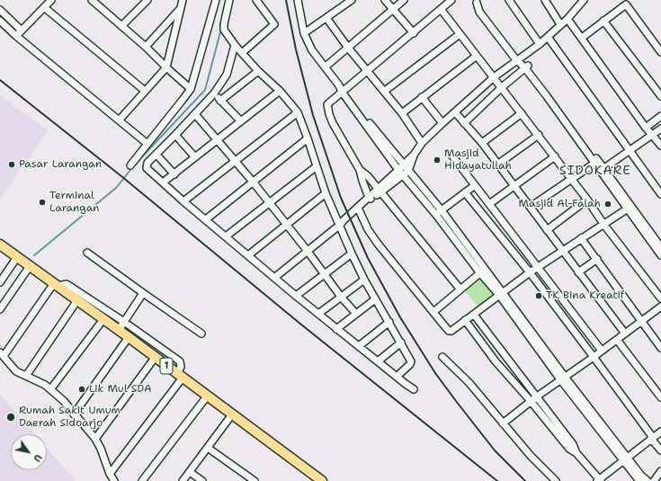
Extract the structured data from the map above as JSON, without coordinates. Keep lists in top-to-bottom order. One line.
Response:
{"streets":{"highway":["1"]},"districts":["SIDOKARE"],"places":["Masjid Hidayatullah","Pasar Larangan","Terminal Larangan","Masjid Al-Falah","TK Bina Kreatif","Lik Mul SDA","Rumah Sakit Umum Daerah Sidoarjo"],"north":"bottom right"}
